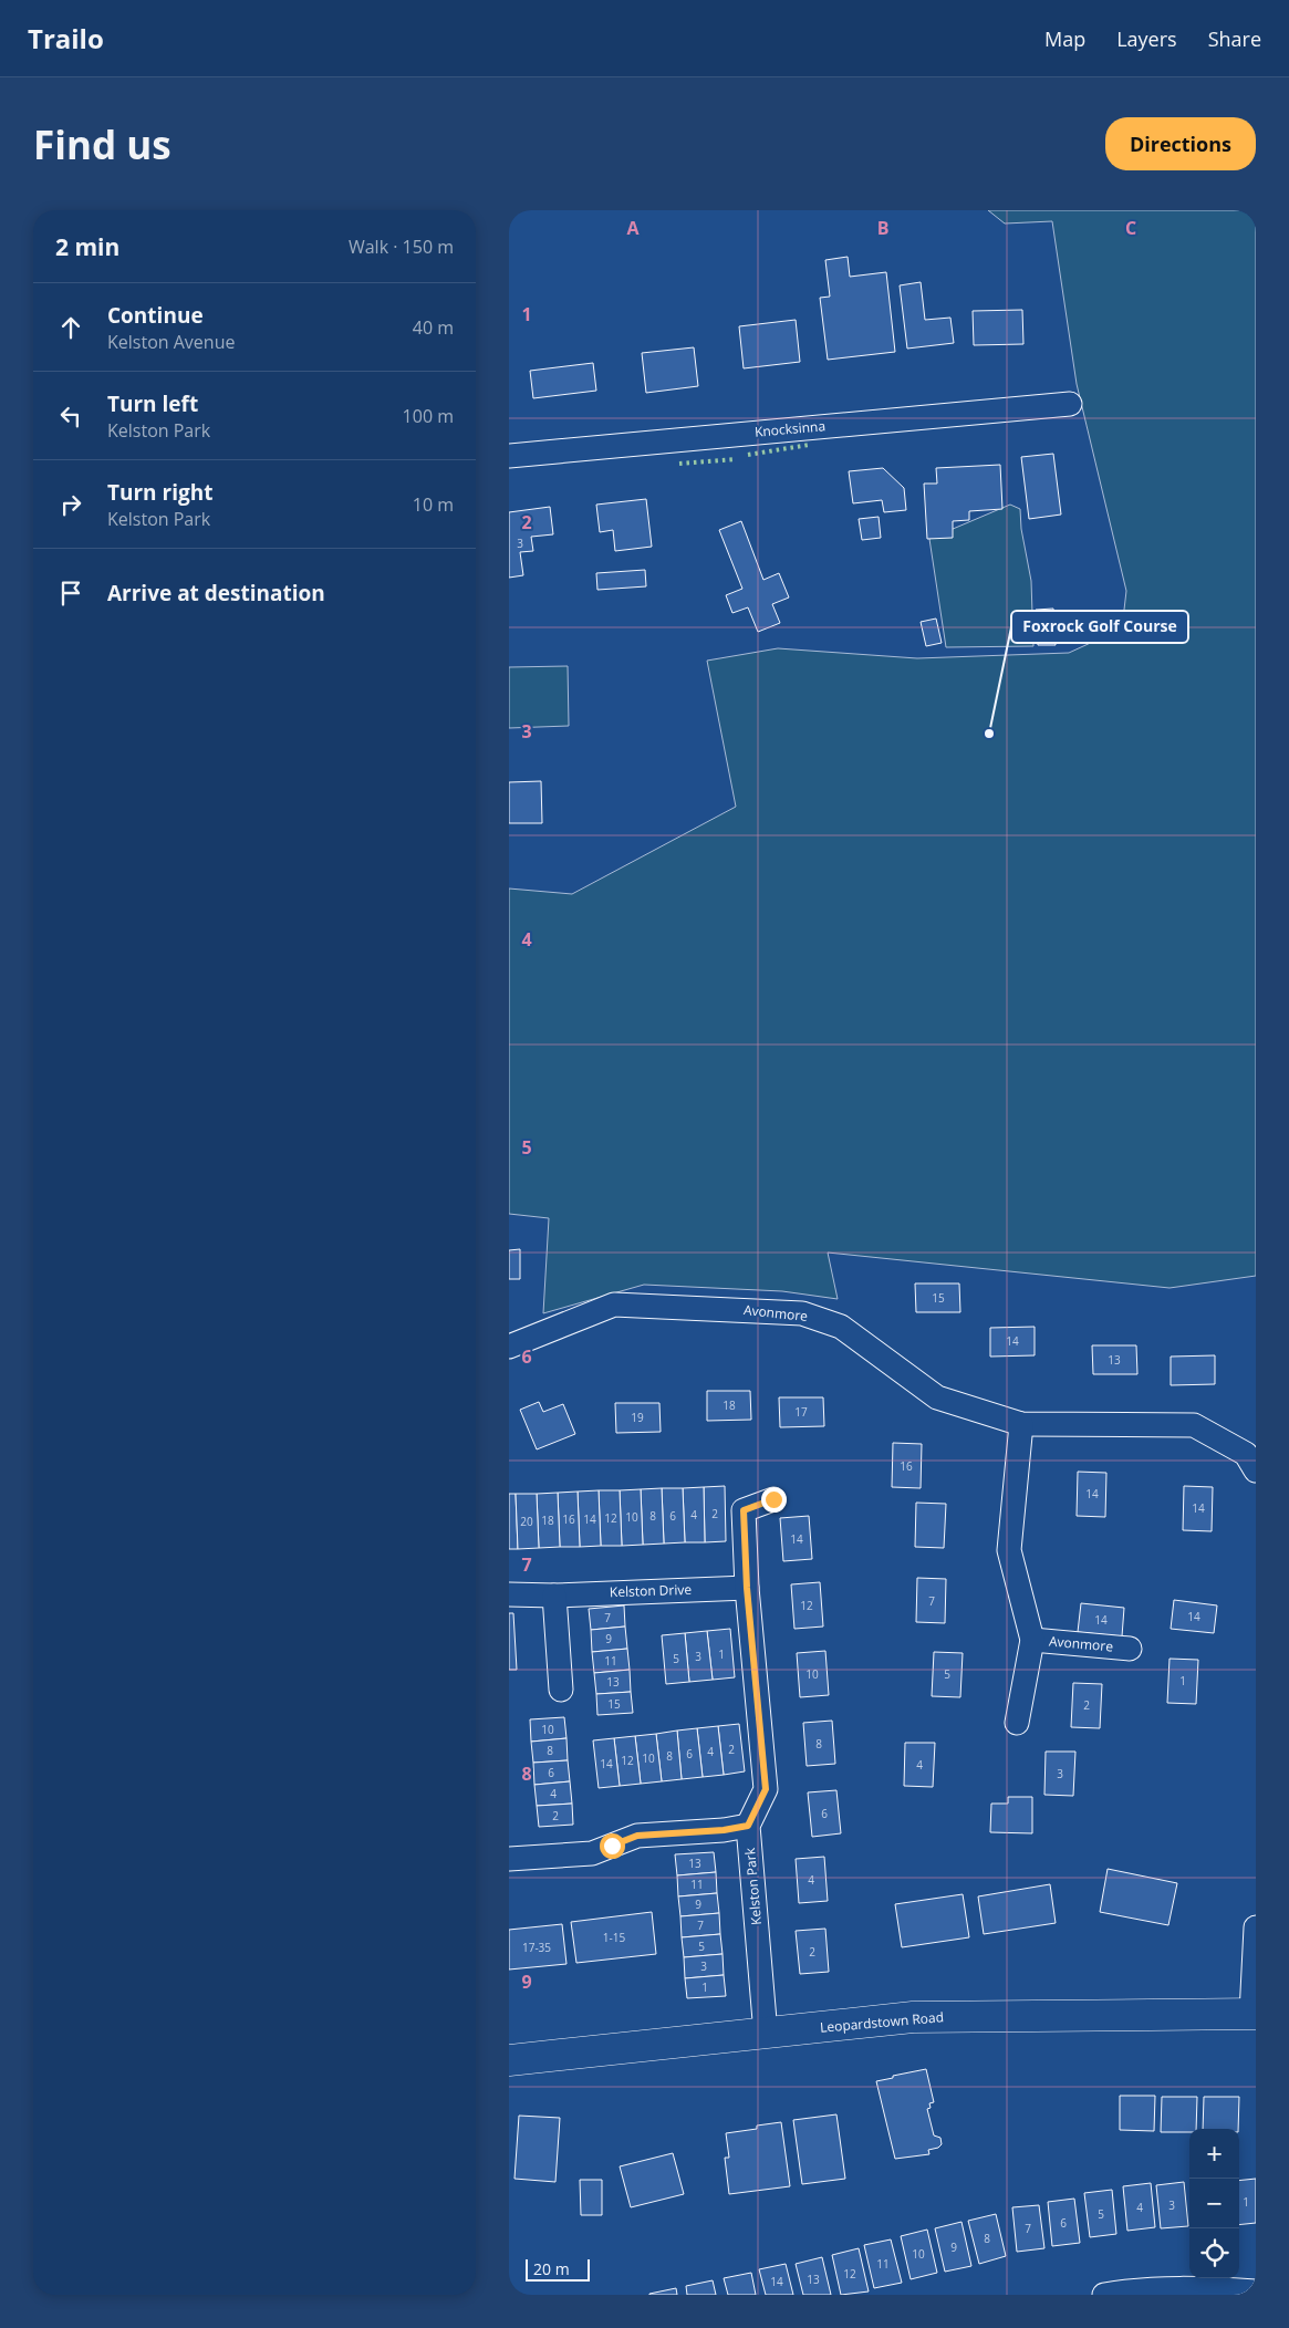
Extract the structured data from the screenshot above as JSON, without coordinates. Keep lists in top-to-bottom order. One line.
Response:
{"streets":{"main road":["Leopardstown Road"],"street":["Knocksinna","Avonmore","Kelston Drive","Kelston Park"]},"crossings":[["Kelston Park","Leopardstown Road"]],"places":["Foxrock Golf Course"],"house_numbers":["3","15","14","13","18","17","19","16","14","14","2","4","8","6","10","12","16","14","18","20","14","7","12","14","7","14","9","1","3","5","11","10","5","1","13","15","2","10","8","2","8","4","6","8","10","12","14","4","6","3","4","6","2","13","4","11","9","7","1-15","5","17-35","2","3","1","1","3","4","5","6","7","8","9","10","11","12","13","14"],"scale_bar":"20 m","page":{"header":"Trailo","nav":["Map","Layers","Share"],"buttons":"Directions","title":"Find us","heading":["2 min","Walk · 150 m"],"list":[["Continue","Kelston Avenue","40 m"],["Turn left","Kelston Park","100 m"],["Turn right","Kelston Park","10 m"],"Arrive at destination"],"map_buttons":["+","−"],"scale":"20 m"},"grid":{"columns":["A","B","C"],"rows":["1","2","3","4","5","6","7","8","9"]}}
